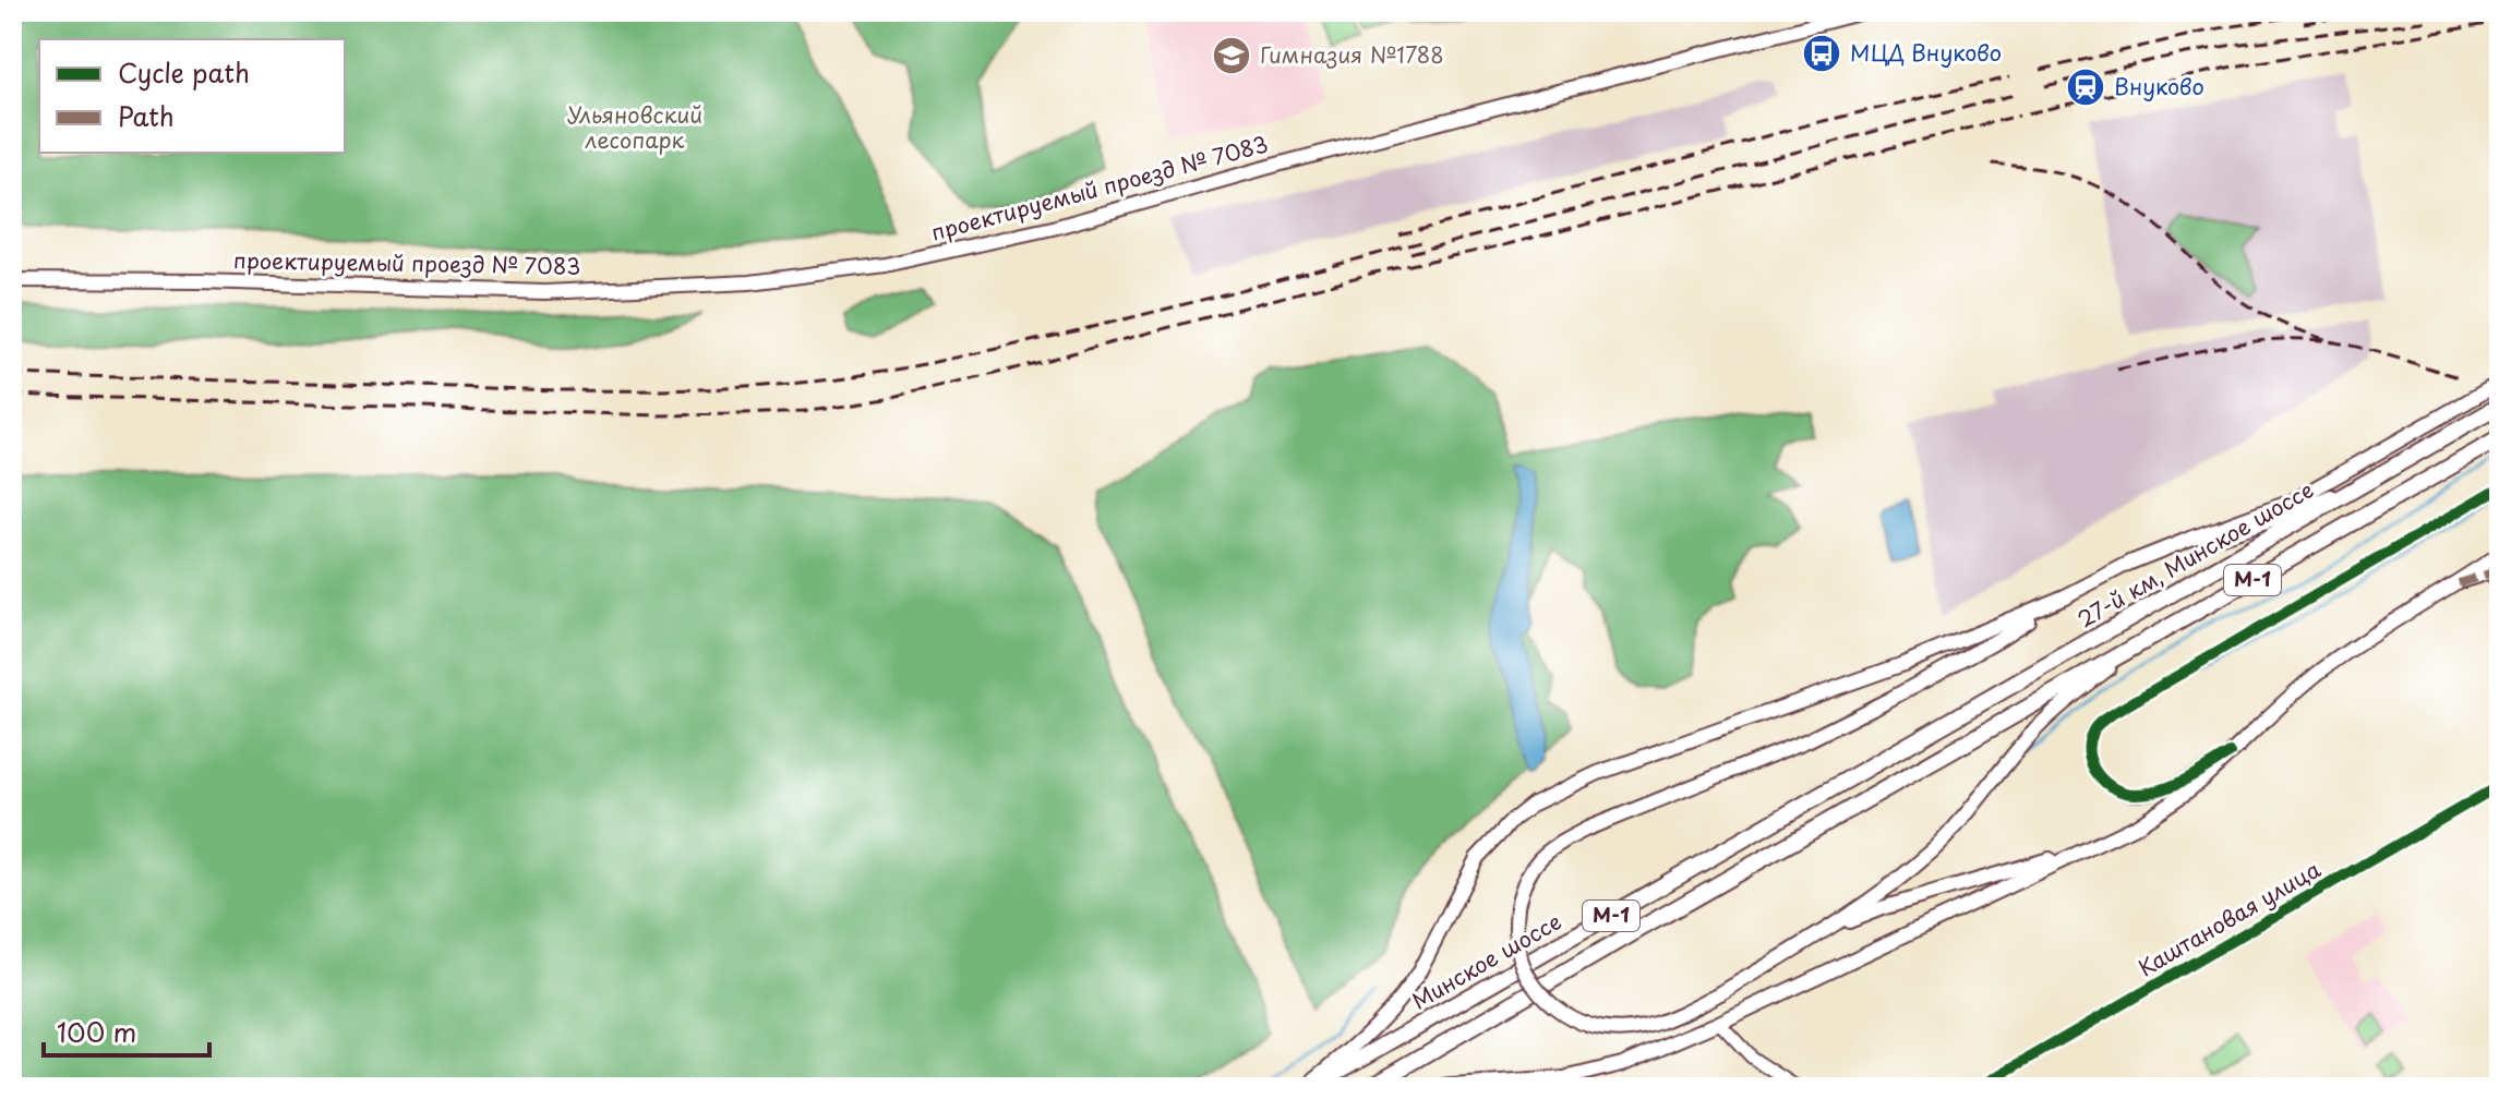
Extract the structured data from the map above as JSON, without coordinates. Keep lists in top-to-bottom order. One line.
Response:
{"streets":{"highway":["27-й км, Минское шоссе","М-1","Минское шоссе"],"main road":["проектируемый проезд № 7083"],"street":["Каштановая улица"]},"crossings":[["27-й км, Минское шоссе","Минское шоссе"]],"parks":["Ульяновский лесопарк"],"places":{"bus stop":["МЦД Внуково"],"school or university":["Гимназия №1788"],"station":["Внуково"]},"legend":["Cycle path","Path"],"scale_bar":"100 m"}
